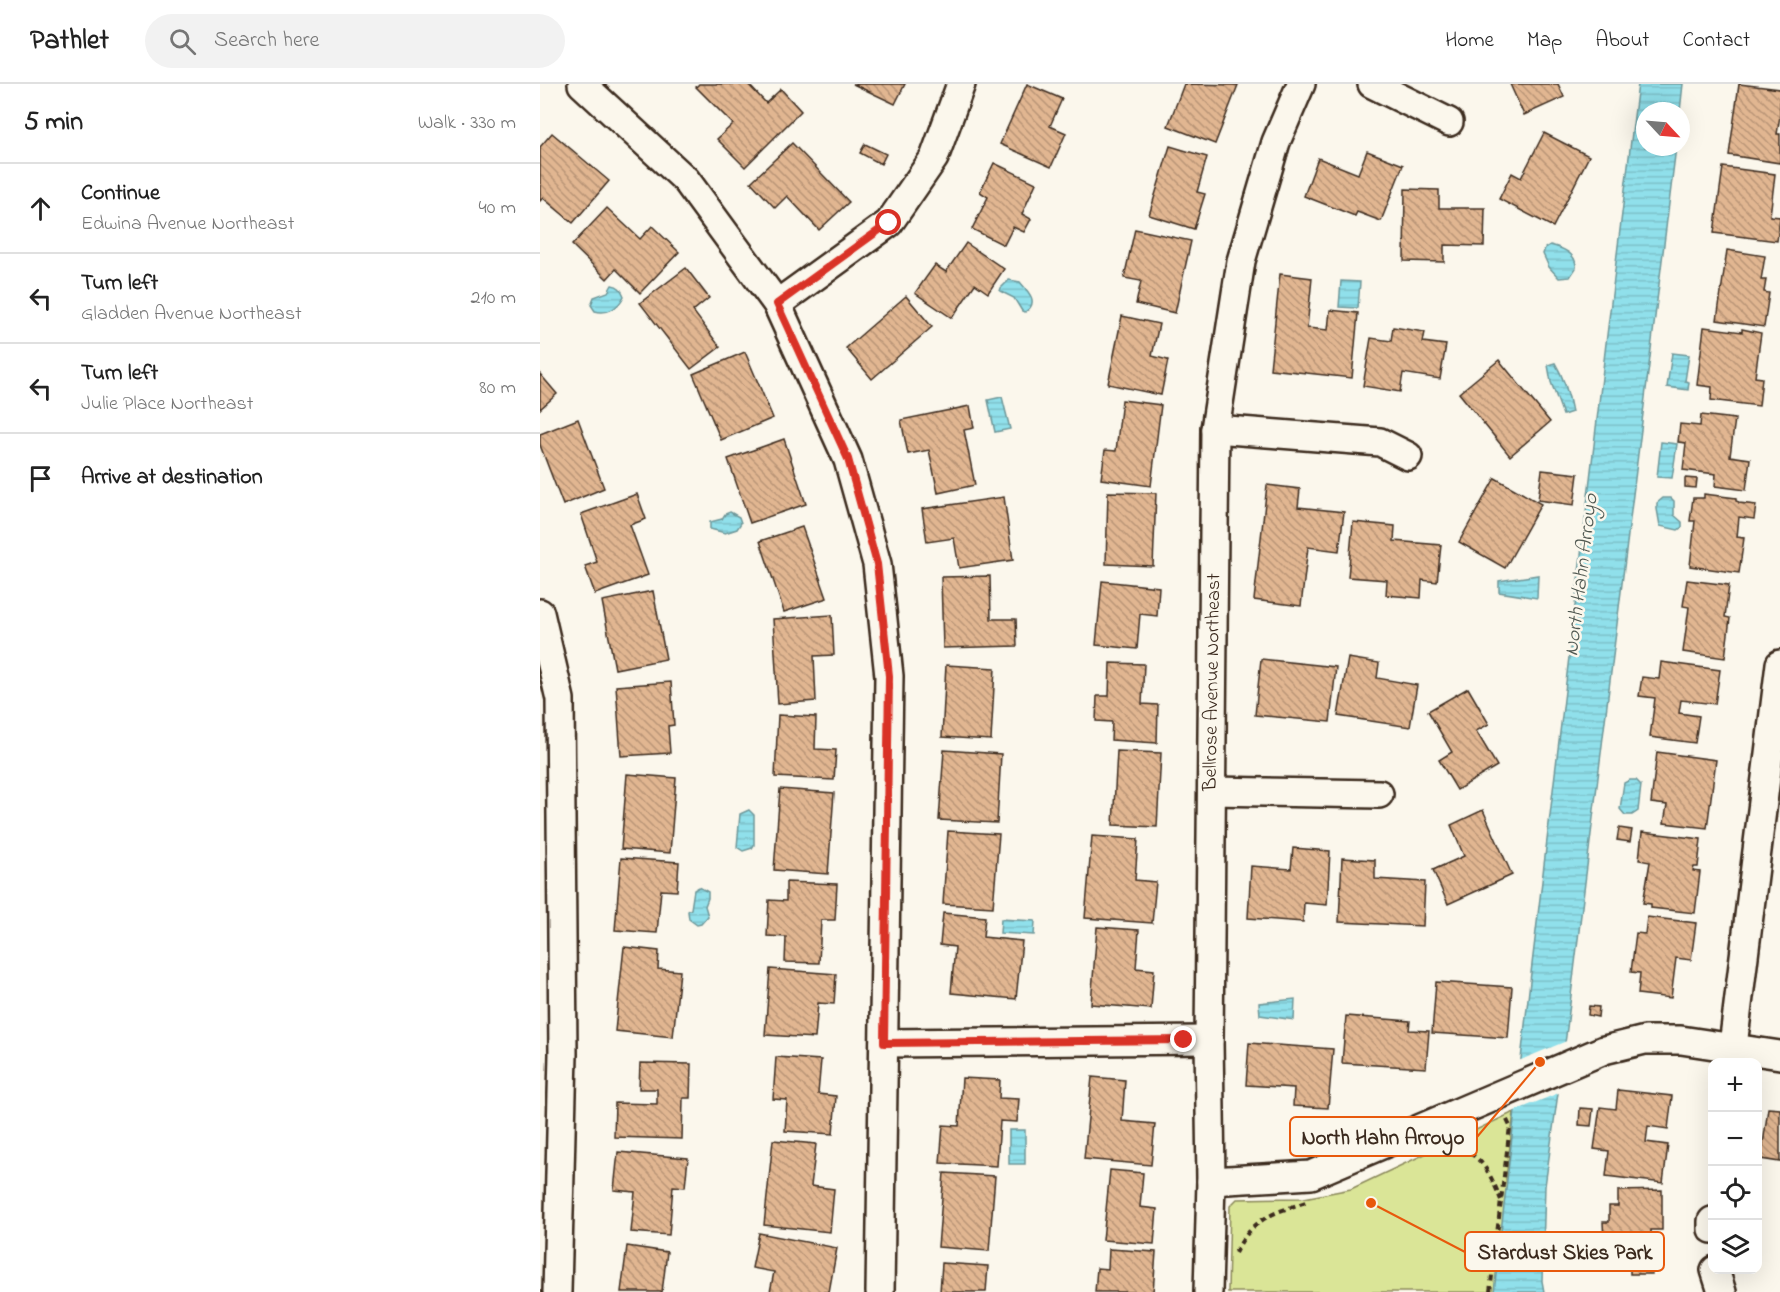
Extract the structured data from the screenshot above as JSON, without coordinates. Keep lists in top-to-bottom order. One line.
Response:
{"streets":{"street":["Bellrose Avenue Northeast"]},"water":["North Hahn Arroyo"],"places":["North Hahn Arroyo","Stardust Skies Park"],"north":"bottom right","page":{"header":"Pathlet","search":"Search here","nav":["Home","Map","About","Contact"],"heading":["5 min","Walk · 330 m"],"list":[["Continue","Edwina Avenue Northeast","40 m"],["Turn left","Gladden Avenue Northeast","210 m"],["Turn left","Julie Place Northeast","80 m"],"Arrive at destination"],"map_buttons":["+","−"]}}
